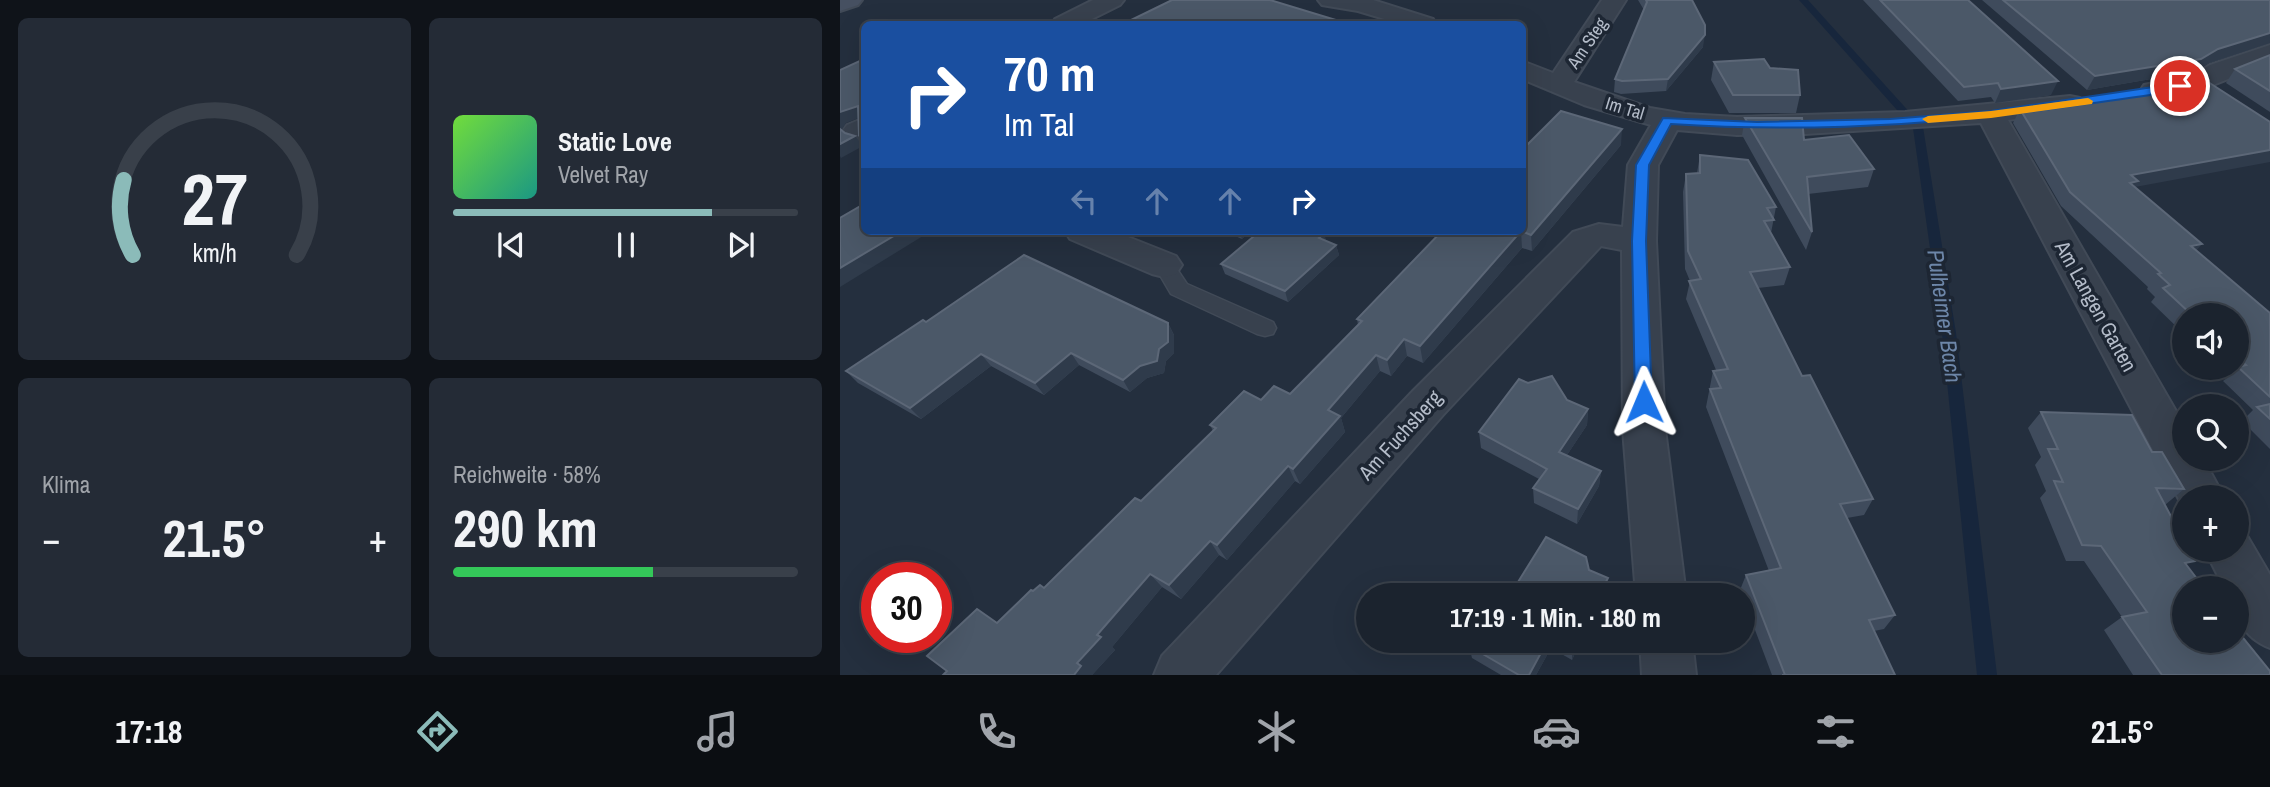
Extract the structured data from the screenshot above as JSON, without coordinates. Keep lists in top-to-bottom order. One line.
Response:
{"streets":{"street":["Am Steg","Im Tal","Am Langen Garten","Am Fuchsberg"]},"crossings":[["Am Steg","Im Tal"],["Im Tal","Am Langen Garten"]],"water":["Pulheimer Bach"],"page":{"turn":["70 m","Im Tal"],"song":["Static Love","Velvet Ray"],"map_buttons":["+","−"],"tile":["Klima",["Reichweite · 58%","290 km"]],"heat":["−","21.5°","+"],"limit":"30","trip":"17:19 · 1 Min. · 180 m","tabs":["17:18","21.5°"],"gauge":["27","km/h"]}}
